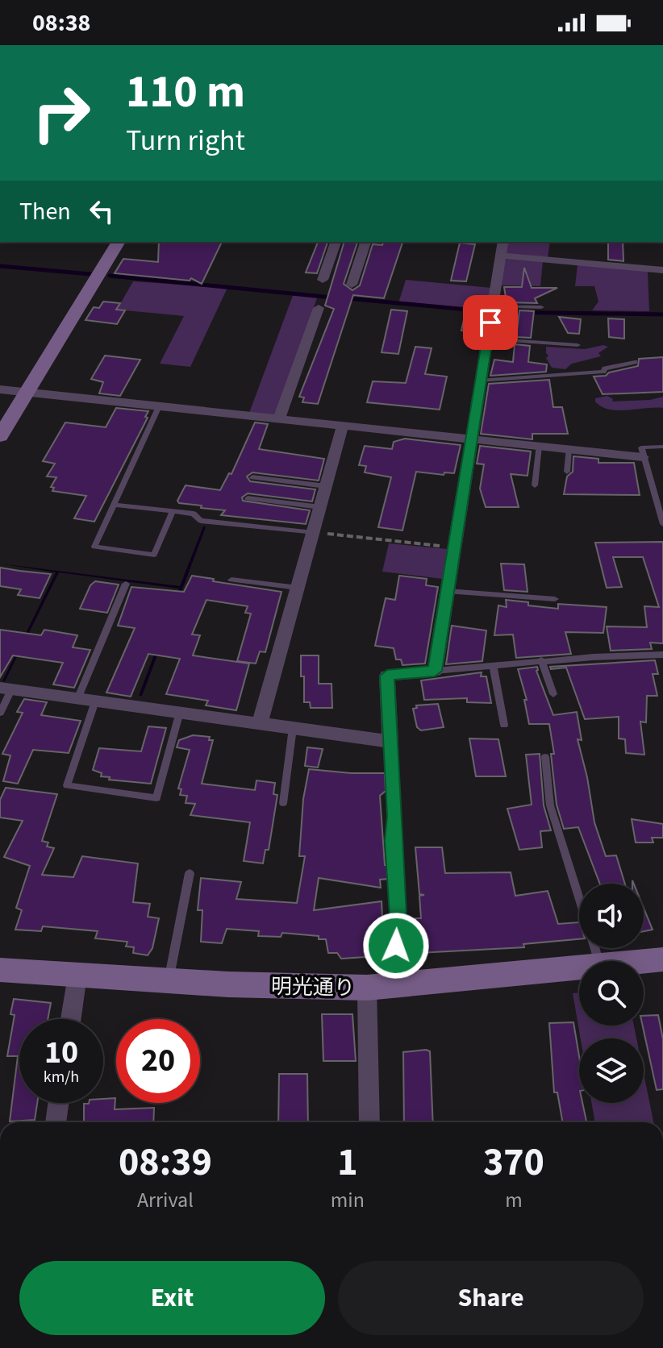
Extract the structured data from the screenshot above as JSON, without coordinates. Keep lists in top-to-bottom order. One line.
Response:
{"streets":{"street":["明光通り"]},"page":{"status":"08:38","turn":["110 m","Turn right"],"then":"Then","speed":"10 km/h","limit":"20","eta":["08:39","Arrival","1","min","370","m"],"buttons":["Exit","Share"]}}
